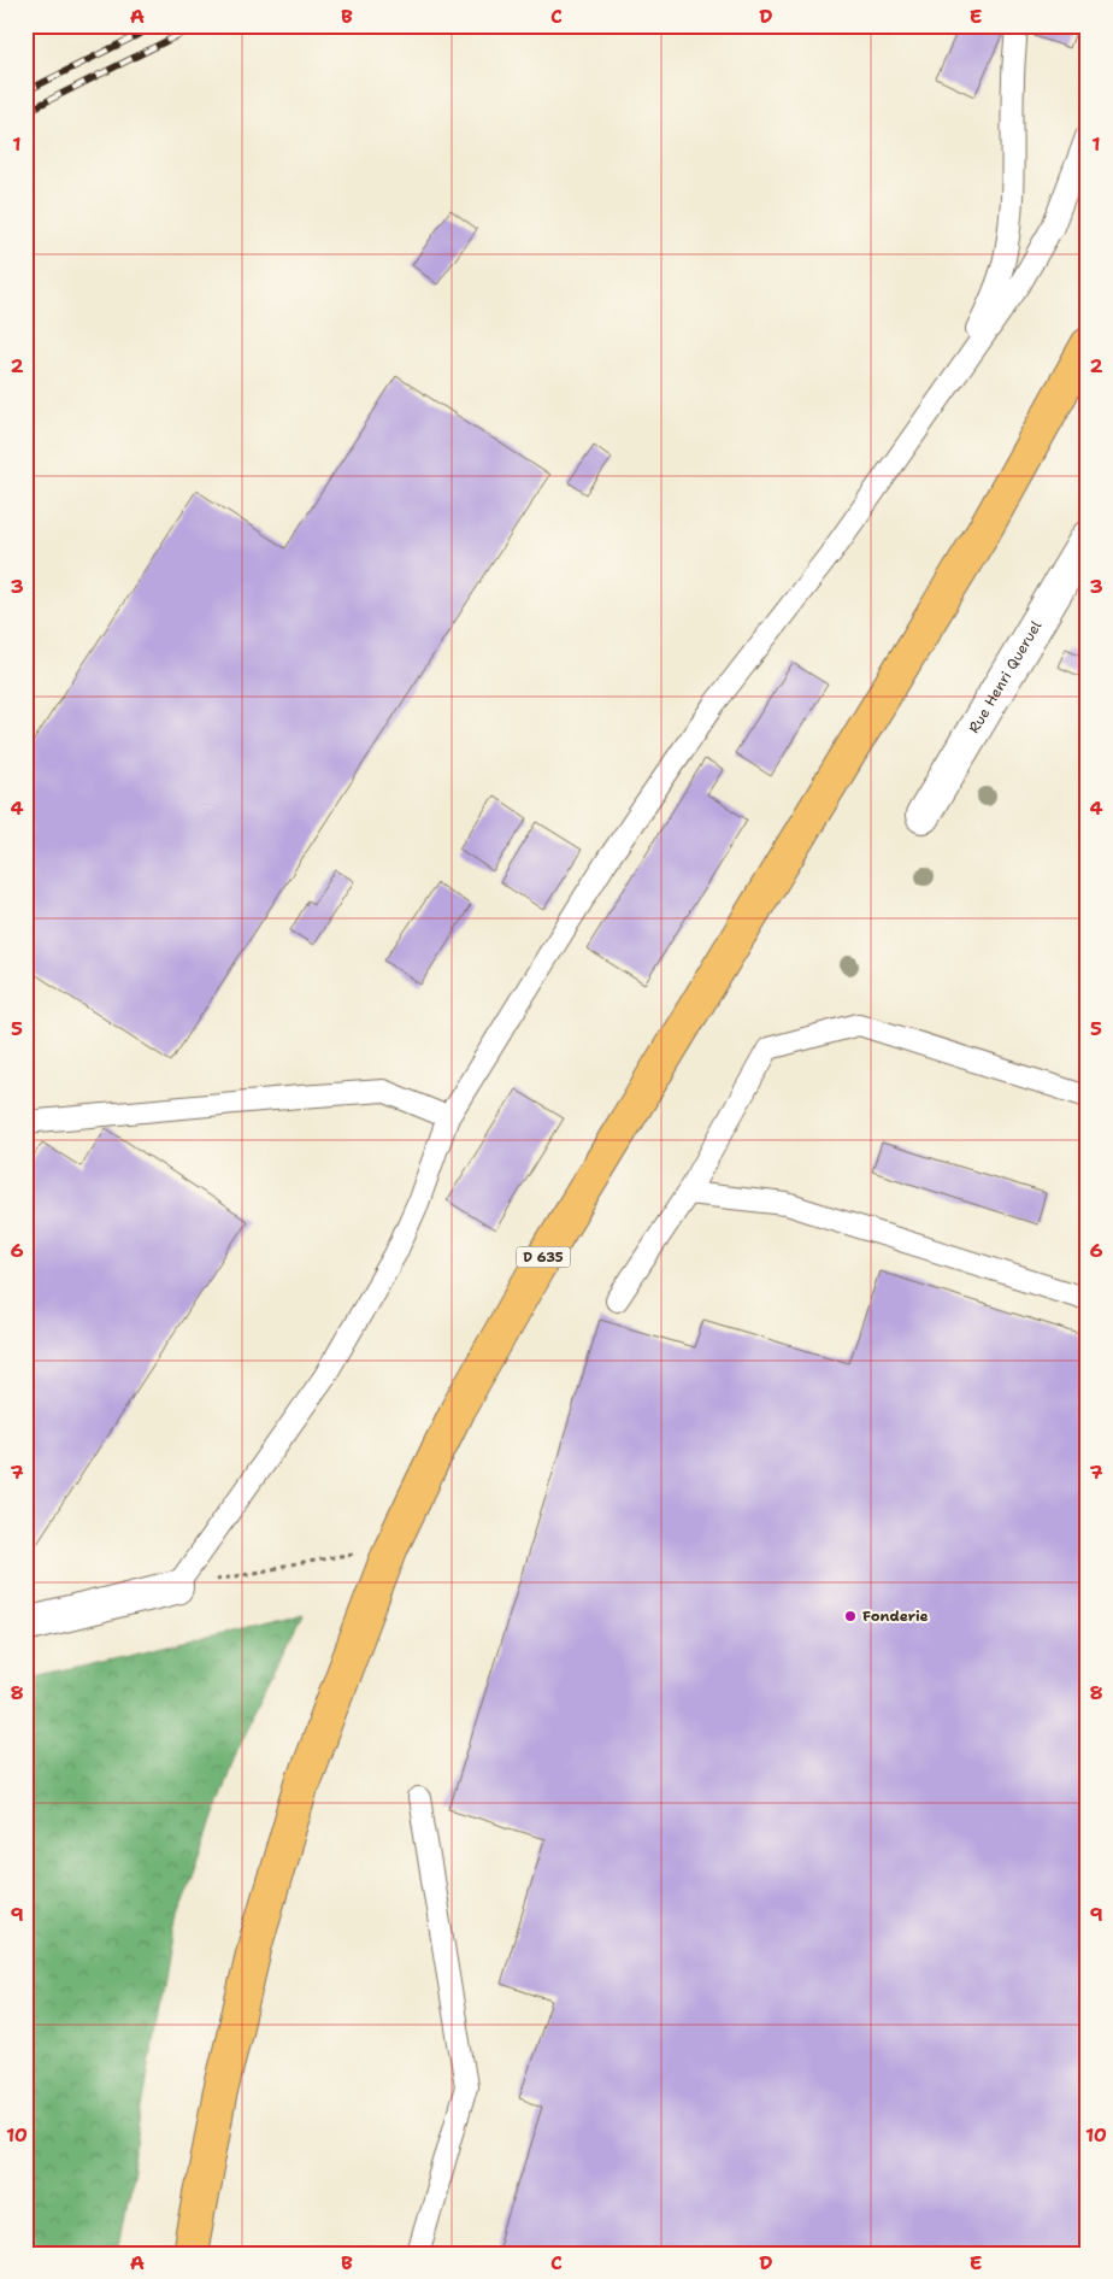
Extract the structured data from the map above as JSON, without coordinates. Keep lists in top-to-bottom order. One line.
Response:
{"streets":{"main road":["D 635"],"street":["Rue Henri Queruel"]},"places":["Fonderie"],"grid":{"columns":["A","B","C","D","E"],"rows":["1","2","3","4","5","6","7","8","9","10"]}}
